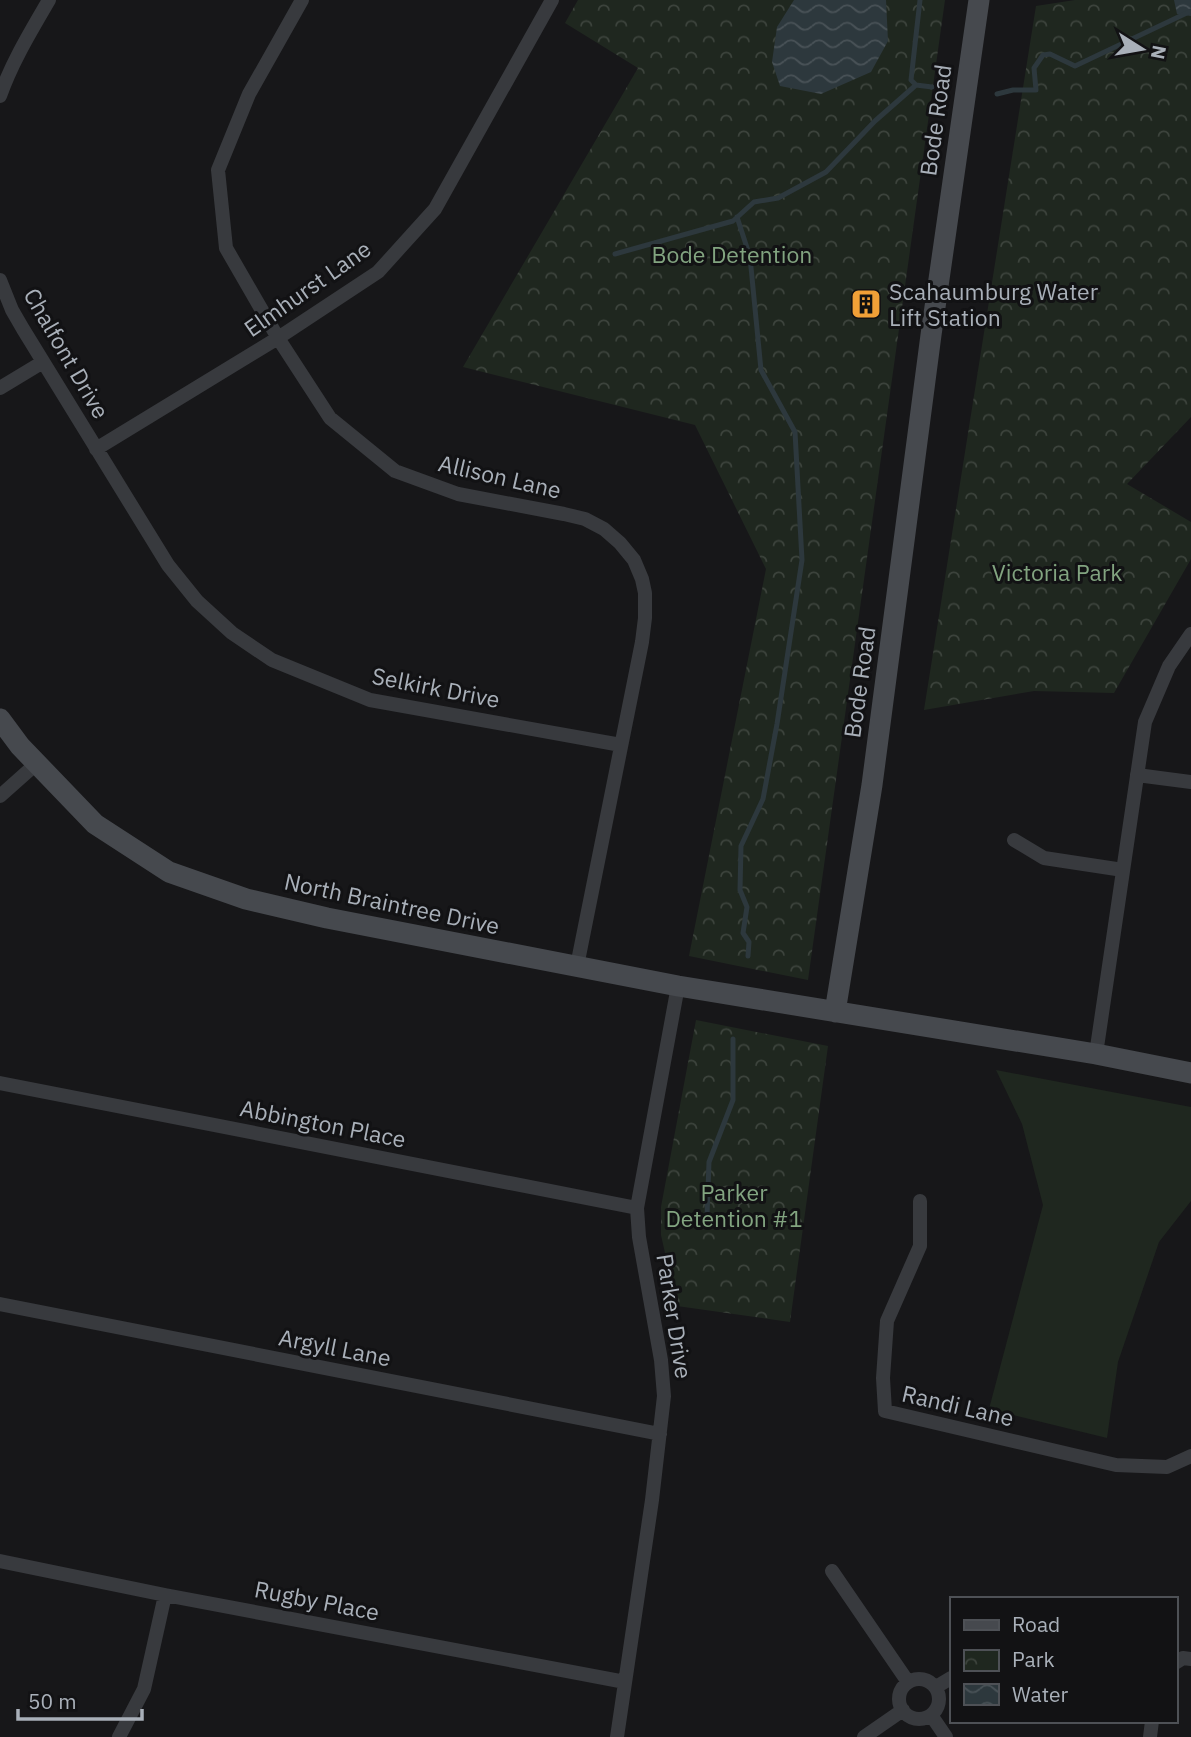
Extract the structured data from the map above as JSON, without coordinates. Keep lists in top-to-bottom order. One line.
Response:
{"streets":{"street":["Bode Road","Elmhurst Lane","Chalfont Drive","Allison Lane","Selkirk Drive","North Braintree Drive","Abbington Place","Parker Drive","Argyll Lane","Randi Lane","Rugby Place"]},"crossings":[["Bode Road","North Braintree Drive"],["Elmhurst Lane","Chalfont Drive"],["Elmhurst Lane","Allison Lane"],["Elmhurst Lane","Selkirk Drive"],["Chalfont Drive","Selkirk Drive"],["Allison Lane","Selkirk Drive"],["Allison Lane","North Braintree Drive"],["North Braintree Drive","Parker Drive"],["Abbington Place","Parker Drive"],["Parker Drive","Argyll Lane"],["Parker Drive","Rugby Place"]],"parks":["Bode Detention","Victoria Park","Parker Detention #1"],"places":{"building":["Scahaumburg Water Lift Station"]},"legend":["Road","Park","Water"],"scale_bar":"50 m","north":"right"}
